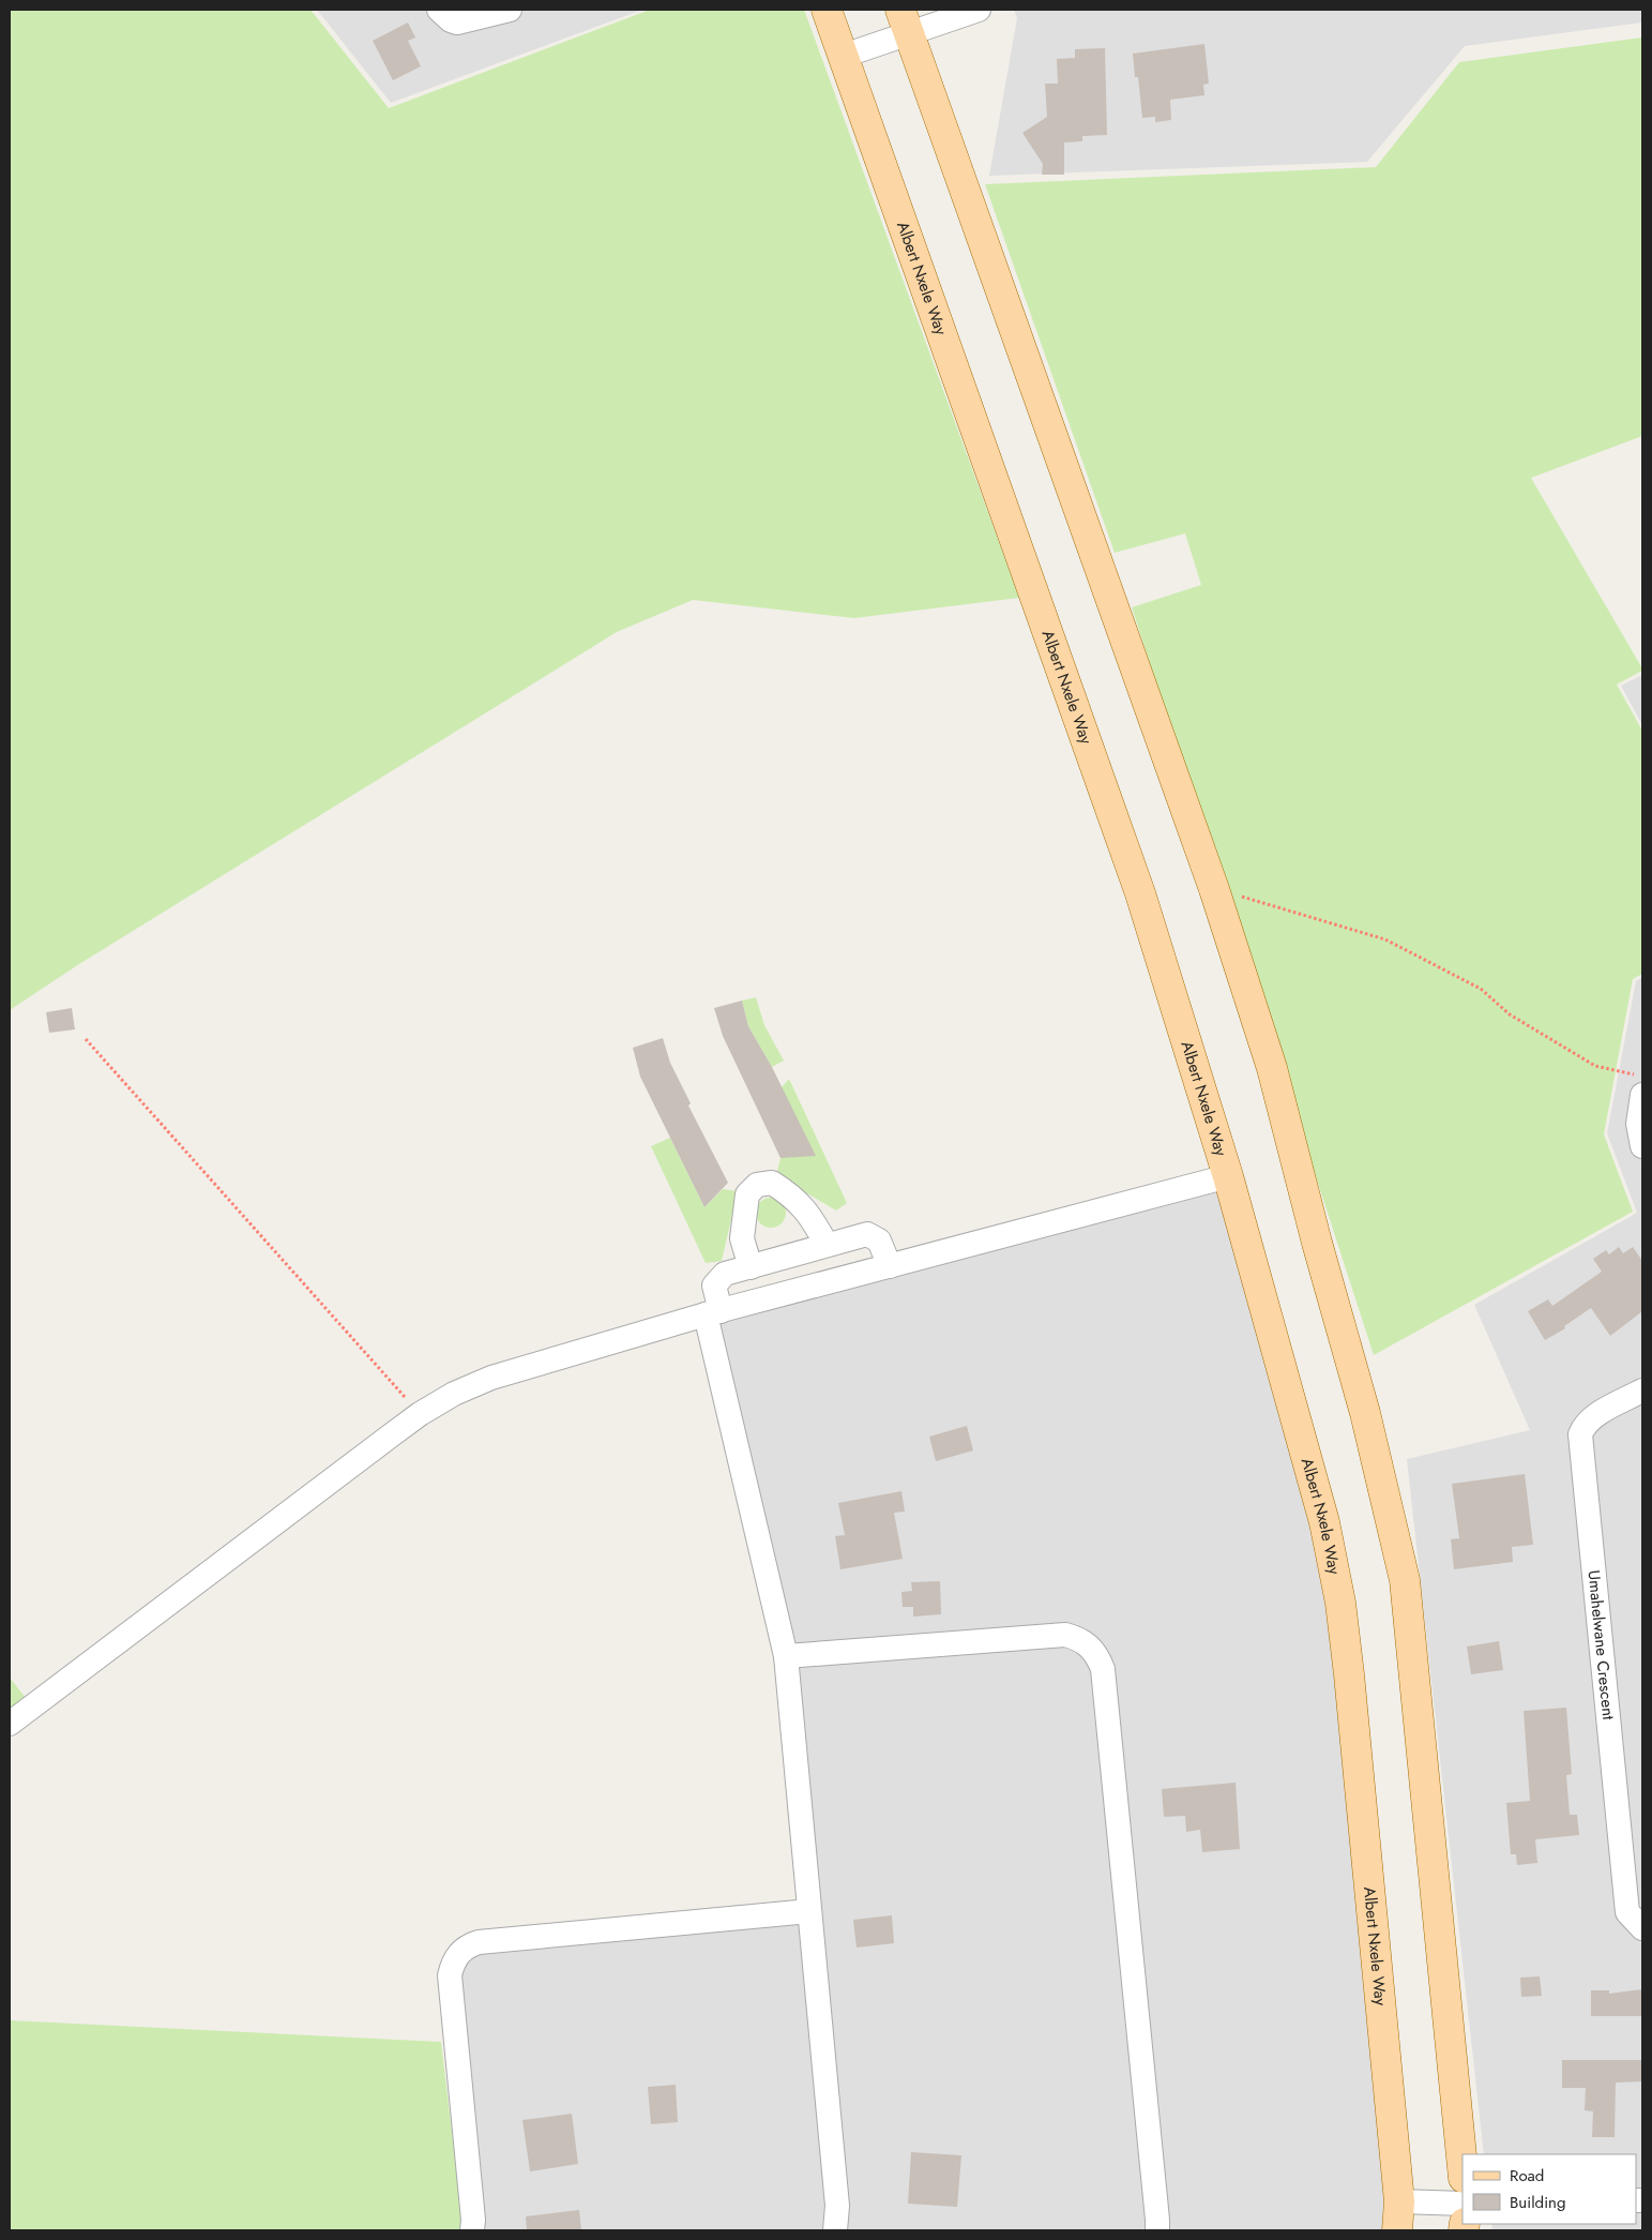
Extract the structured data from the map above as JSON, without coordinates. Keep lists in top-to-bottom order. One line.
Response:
{"streets":{"main road":["Albert Nxele Way"],"street":["Umahelwane Crescent"]},"legend":["Road","Building"]}
